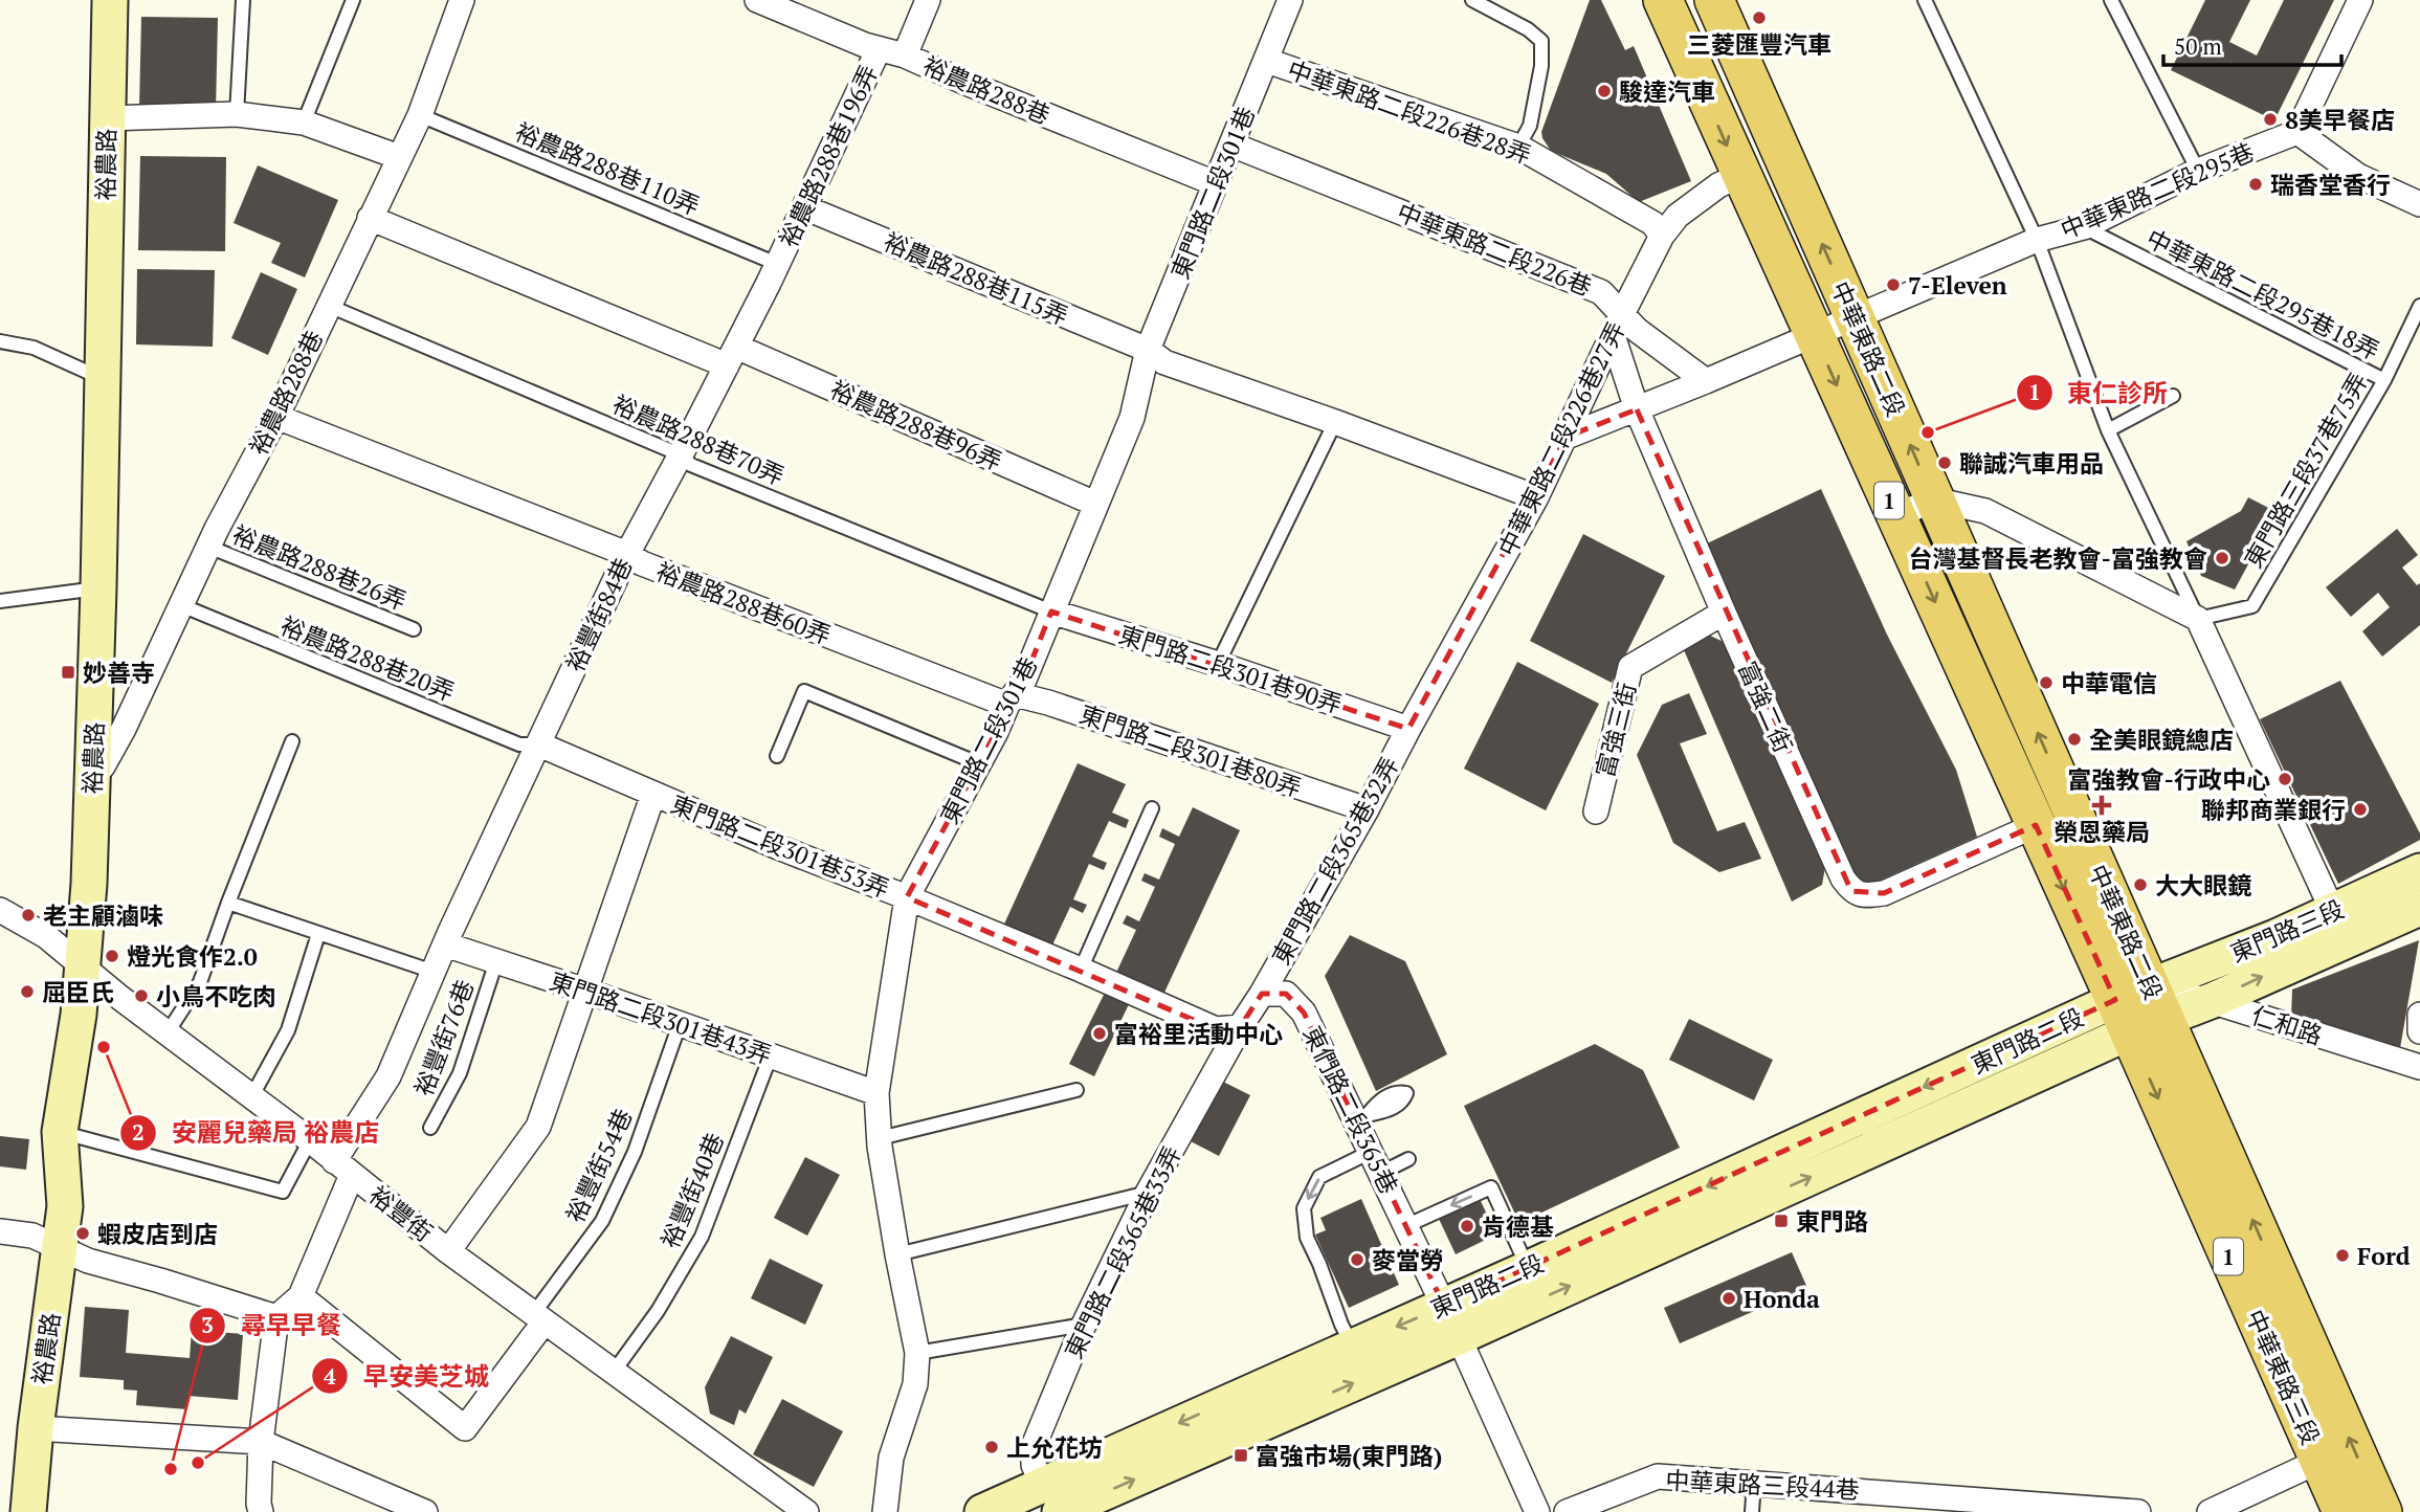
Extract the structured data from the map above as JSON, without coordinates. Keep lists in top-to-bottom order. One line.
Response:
{"streets":{"main road":["裕農路","中華東路二段","1","東門路三段","東門路二段","中華東路三段"],"street":["裕農路288巷","中華東路二段226巷28弄","裕農路288巷196弄","中華東路二段295巷","東門路二段301巷","中華東路二段226巷","裕農路288巷115弄","裕農路288巷96弄","中華東路二段226巷27弄","裕農路288巷60弄","裕豐街84巷","東門路二段301巷90弄","富強二街","富強三街","東門路二段301巷80弄","東門路二段301巷53弄","東門路二段365巷32弄","東門路二段301巷43弄","仁和路","東們路二段365巷","裕豐街","東門路二段365巷33弄","中華東路三段44巷"],"lane":["裕農路288巷110弄","中華東路二段295巷18弄","裕農路288巷70弄","東門路三段37巷75弄","裕農路288巷26弄","裕農路288巷20弄","裕豐街76巷","裕豐街54巷","裕豐街40巷"]},"crossings":[["裕農路288巷","裕農路288巷196弄"],["裕農路288巷","裕農路"],["裕農路288巷","裕農路288巷110弄"],["裕農路288巷","東門路二段301巷"],["裕農路288巷","裕農路288巷96弄"],["裕農路288巷","裕農路288巷70弄"],["裕農路288巷","裕農路288巷26弄"],["裕農路288巷","裕農路288巷60弄"],["裕農路288巷","裕農路288巷20弄"],["中華東路二段226巷28弄","東門路二段301巷"],["中華東路二段226巷28弄","中華東路二段226巷27弄"],["裕農路288巷196弄","裕農路288巷110弄"],["裕農路288巷196弄","裕農路288巷115弄"],["裕農路288巷196弄","裕豐街84巷"],["裕農路","裕豐街"],["裕農路288巷110弄","裕豐街84巷"],["中華東路二段295巷","中華東路二段295巷18弄"],["中華東路二段295巷","中華東路二段"],["東門路二段301巷","中華東路二段226巷"],["東門路二段301巷","裕農路288巷115弄"],["東門路二段301巷","裕農路288巷96弄"],["東門路二段301巷","裕農路288巷70弄"],["東門路二段301巷","裕農路288巷60弄"],["東門路二段301巷","東門路二段301巷90弄"],["東門路二段301巷","東門路二段301巷80弄"],["東門路二段301巷","東門路二段301巷53弄"],["東門路二段301巷","東門路二段301巷43弄"],["中華東路二段226巷","中華東路二段226巷27弄"],["中華東路二段226巷","富強二街"],["裕農路288巷115弄","中華東路二段226巷27弄"],["中華東路二段295巷18弄","東門路三段37巷75弄"],["中華東路二段","中華東路二段226巷27弄"],["中華東路二段","富強二街"],["中華東路二段","東門路三段"],["中華東路二段","東門路二段"],["中華東路二段","中華東路三段"],["裕農路288巷96弄","裕豐街84巷"],["中華東路二段226巷27弄","東門路二段301巷90弄"],["中華東路二段226巷27弄","富強二街"],["中華東路二段226巷27弄","東門路二段365巷32弄"],["裕農路288巷70弄","裕豐街84巷"],["裕農路288巷70弄","東門路二段301巷90弄"],["裕農路288巷60弄","裕豐街84巷"],["裕農路288巷60弄","東門路二段301巷80弄"],["裕豐街84巷","裕農路288巷20弄"],["裕豐街84巷","東門路二段301巷53弄"],["裕豐街84巷","東門路二段301巷43弄"],["裕豐街84巷","裕豐街"],["裕農路288巷20弄","東門路二段301巷53弄"],["東門路二段301巷90弄","東門路二段365巷32弄"],["富強二街","富強三街"],["東門路二段301巷80弄","東門路二段365巷32弄"],["東門路二段301巷53弄","東門路二段301巷43弄"],["東門路二段301巷53弄","裕豐街"],["東門路二段365巷32弄","東們路二段365巷"],["東門路三段","仁和路"],["東門路三段","東門路二段"],["東門路三段","中華東路三段"],["東門路二段301巷43弄","裕豐街76巷"],["東門路二段301巷43弄","裕豐街54巷"],["東門路二段301巷43弄","裕豐街40巷"],["東門路二段","東們路二段365巷"],["東門路二段","東門路二段365巷33弄"],["東門路二段","中華東路三段"],["裕豐街54巷","裕豐街"],["裕豐街40巷","裕豐街"]],"places":{"other":["三菱匯豐汽車","駿達汽車","8美早餐店","瑞香堂香行","7-Eleven","東仁診所","聯誠汽車用品","台灣基督長老教會-富強教會","中華電信","全美眼鏡總店","富強教會-行政中心","聯邦商業銀行","大大眼鏡","老主顧滷味","燈光食作2.0","屈臣氏","小鳥不吃肉","富裕里活動中心","安麗兒藥局 裕農店","肯德基","蝦皮店到店","Ford","麥當勞","Honda","上允花坊","早安美芝城","尋早早餐"],"transit":["妙善寺","東門路","富強市場(東門路)"],"health":["榮恩藥局"]},"scale_bar":"50 m"}
